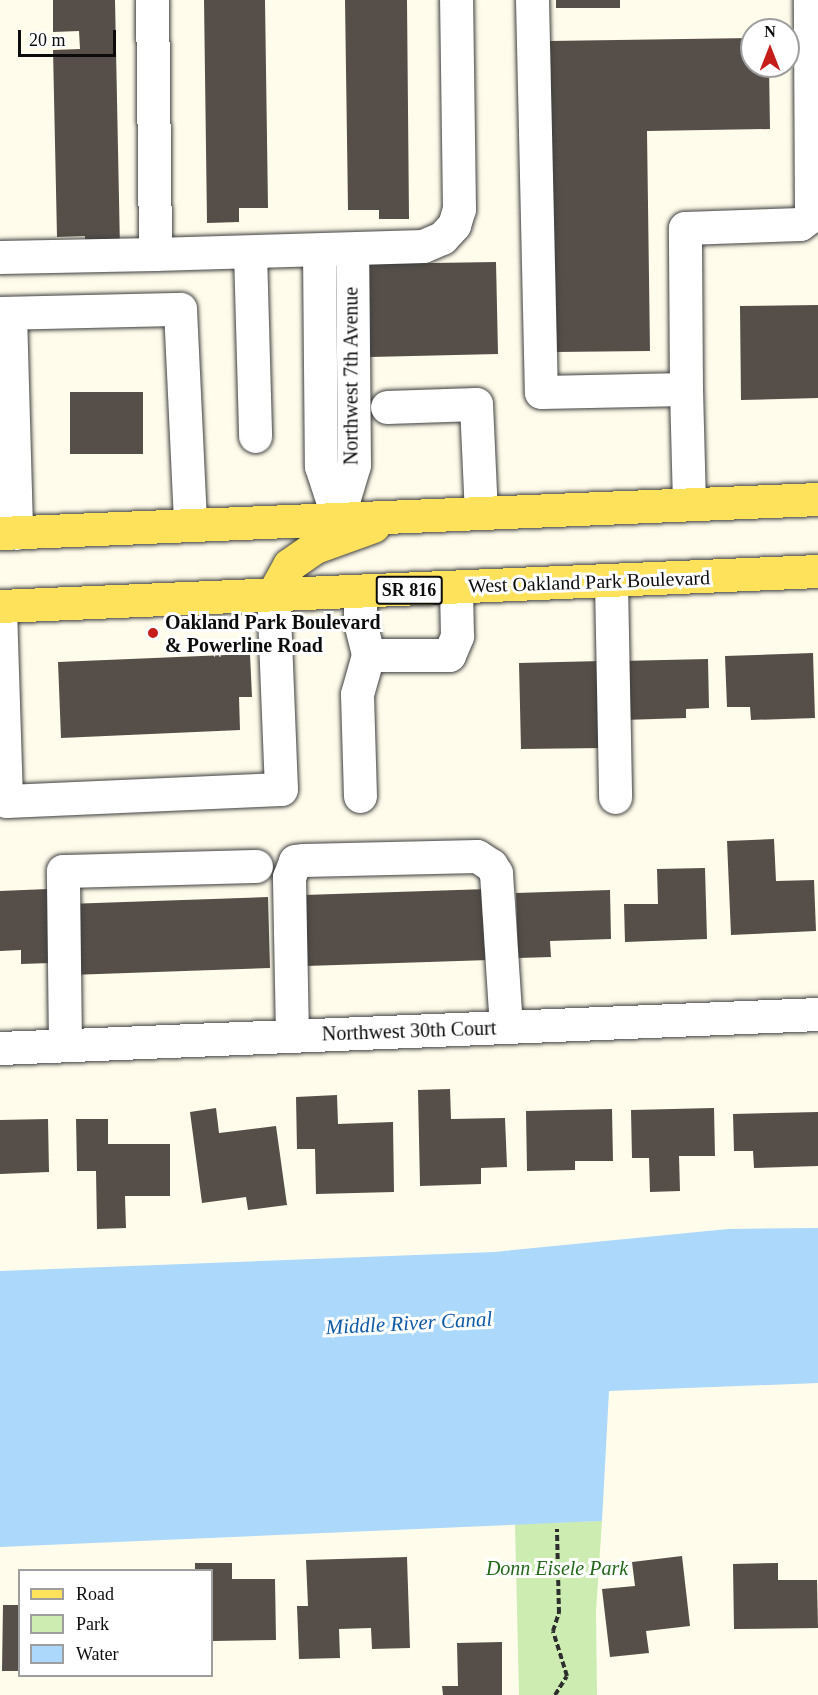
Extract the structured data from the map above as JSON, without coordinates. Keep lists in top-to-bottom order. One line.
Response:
{"streets":{"main road":["West Oakland Park Boulevard","SR 816"],"street":["Northwest 7th Avenue","Northwest 30th Court"]},"water":["Middle River Canal"],"parks":["Donn Eisele Park"],"places":["Oakland Park Boulevard & Powerline Road"],"legend":["Road","Park","Water"],"scale_bar":"20 m","north":"top"}
